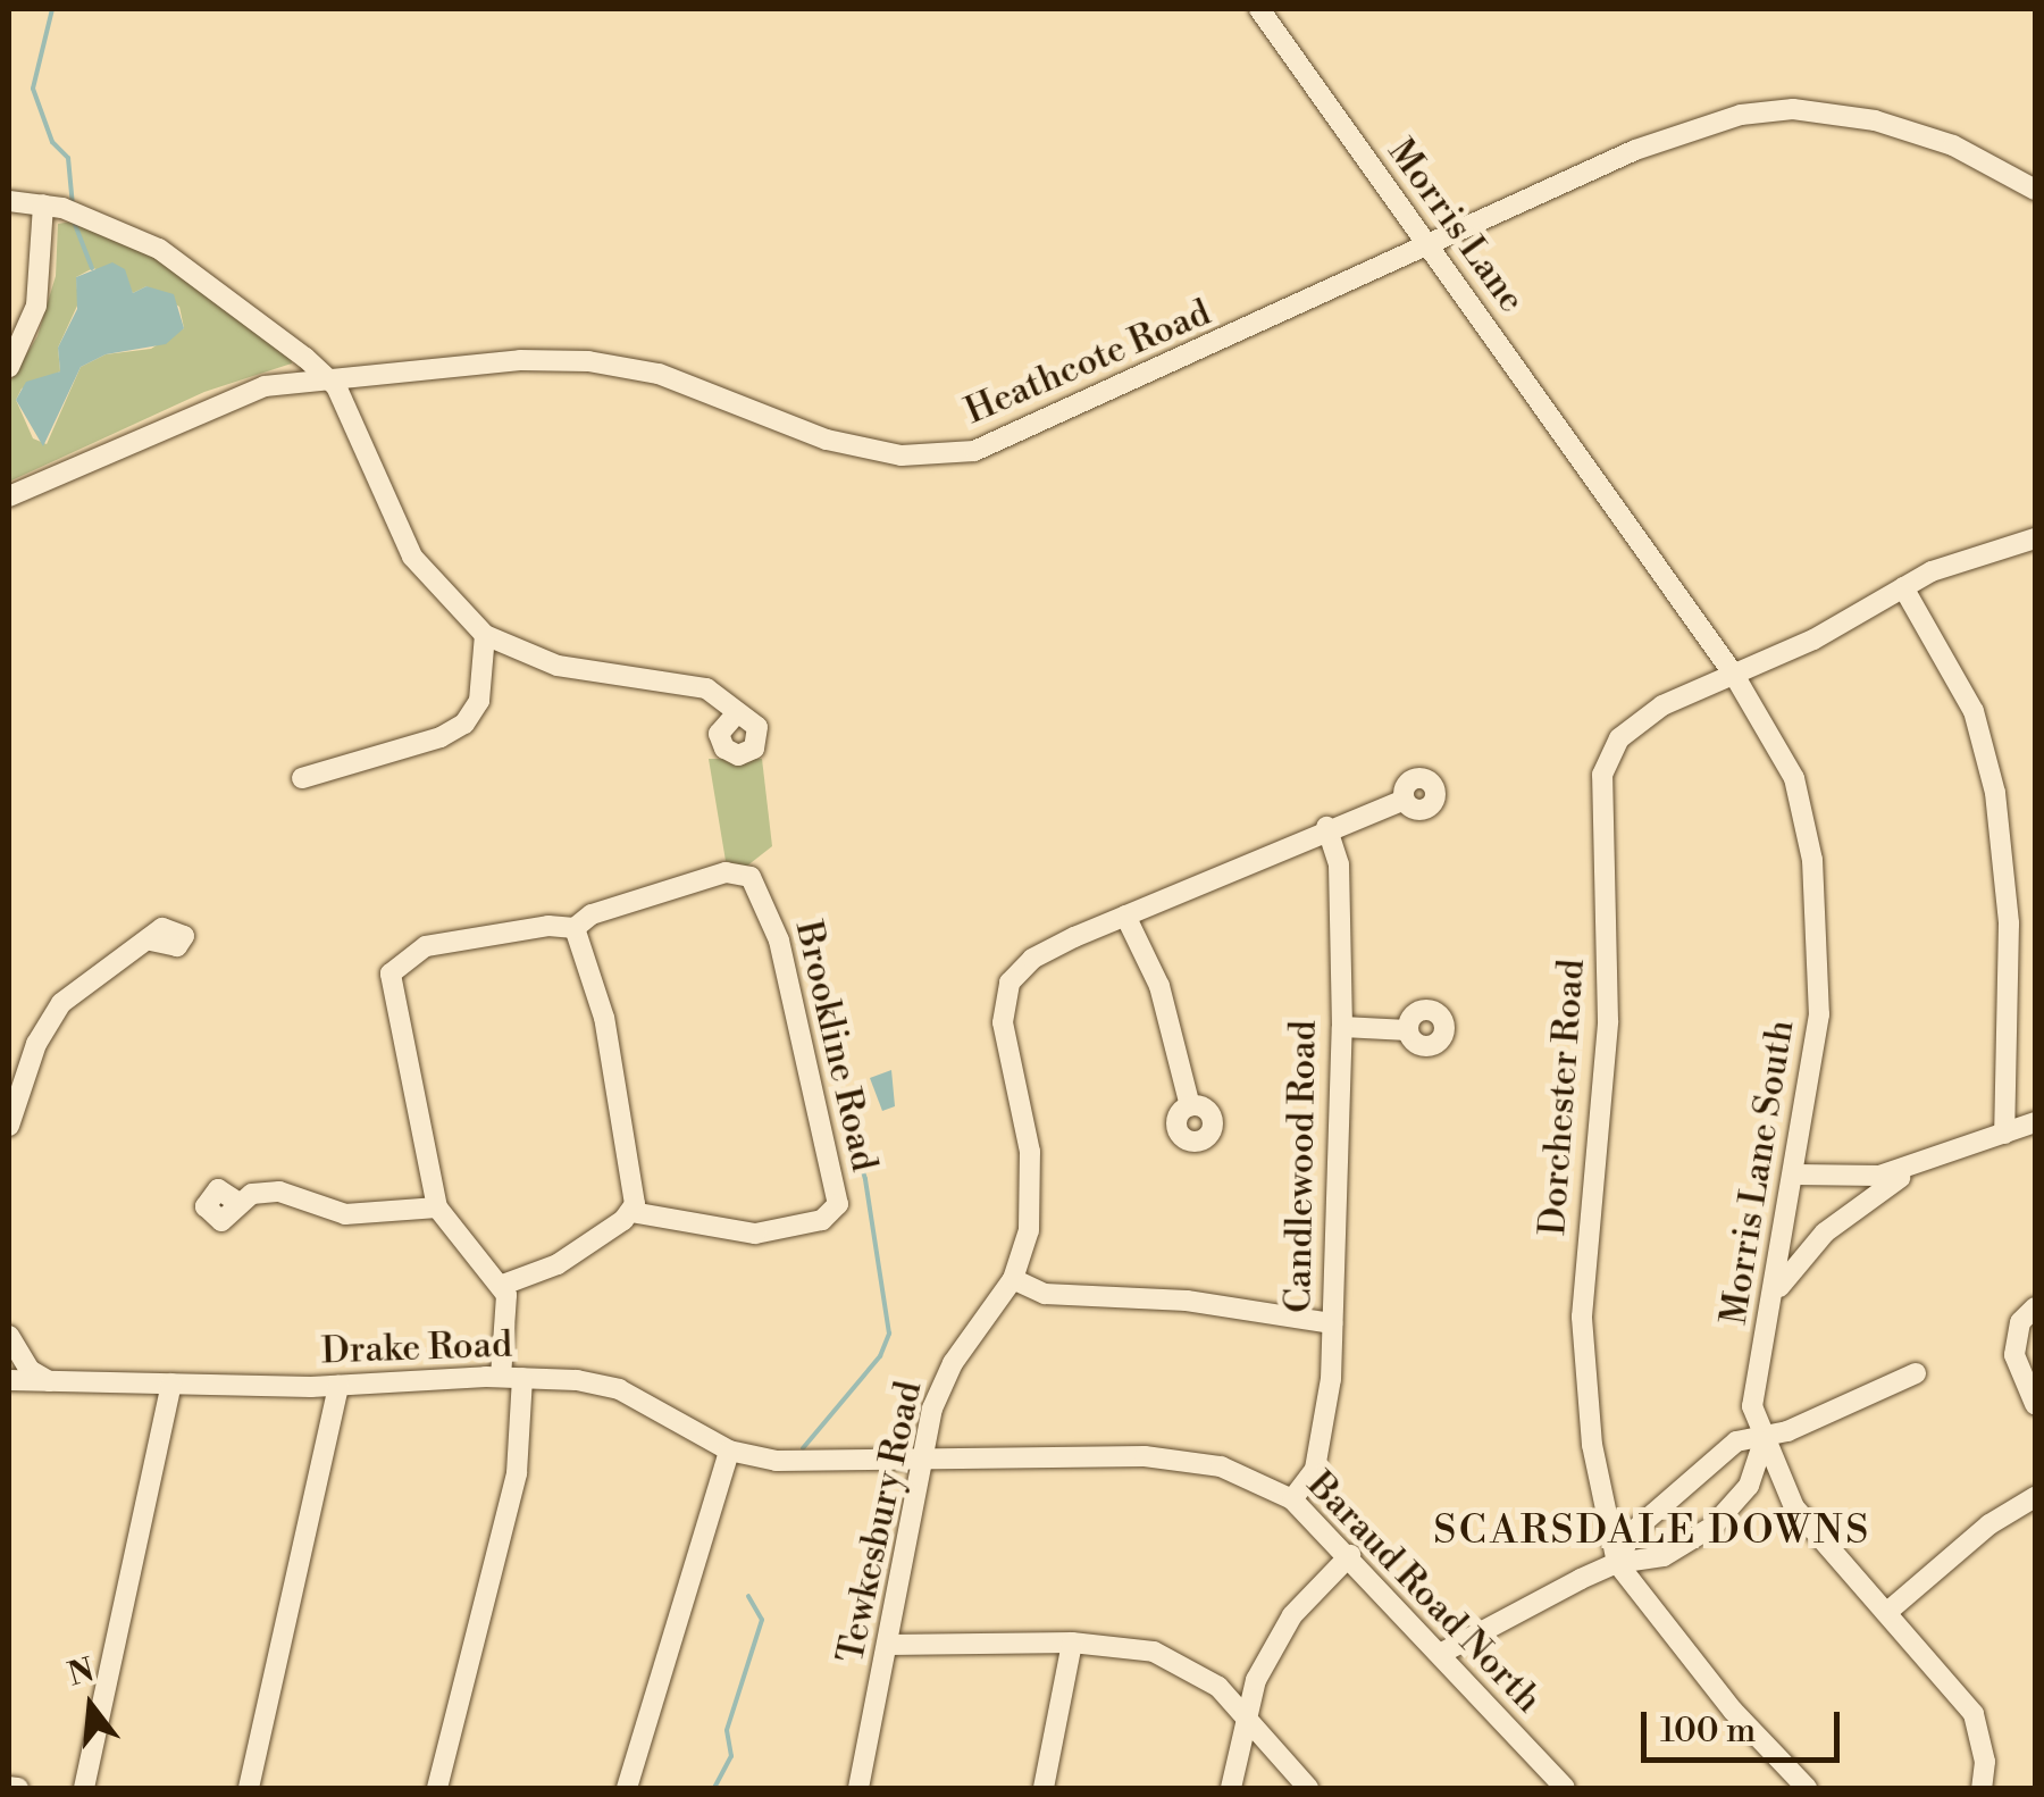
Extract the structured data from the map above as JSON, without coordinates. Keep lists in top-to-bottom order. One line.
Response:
{"streets":{"street":["Morris Lane","Heathcote Road","Brookline Road","Dorchester Road","Candlewood Road","Morris Lane South","Drake Road","Tewkesbury Road","Baraud Road North"]},"crossings":[["Morris Lane","Heathcote Road"],["Morris Lane","Morris Lane South"],["Dorchester Road","Morris Lane South"],["Candlewood Road","Tewkesbury Road"],["Candlewood Road","Baraud Road North"],["Drake Road","Baraud Road North"],["Tewkesbury Road","Baraud Road North"]],"districts":["SCARSDALE DOWNS"],"scale_bar":"100 m","north":"top"}
